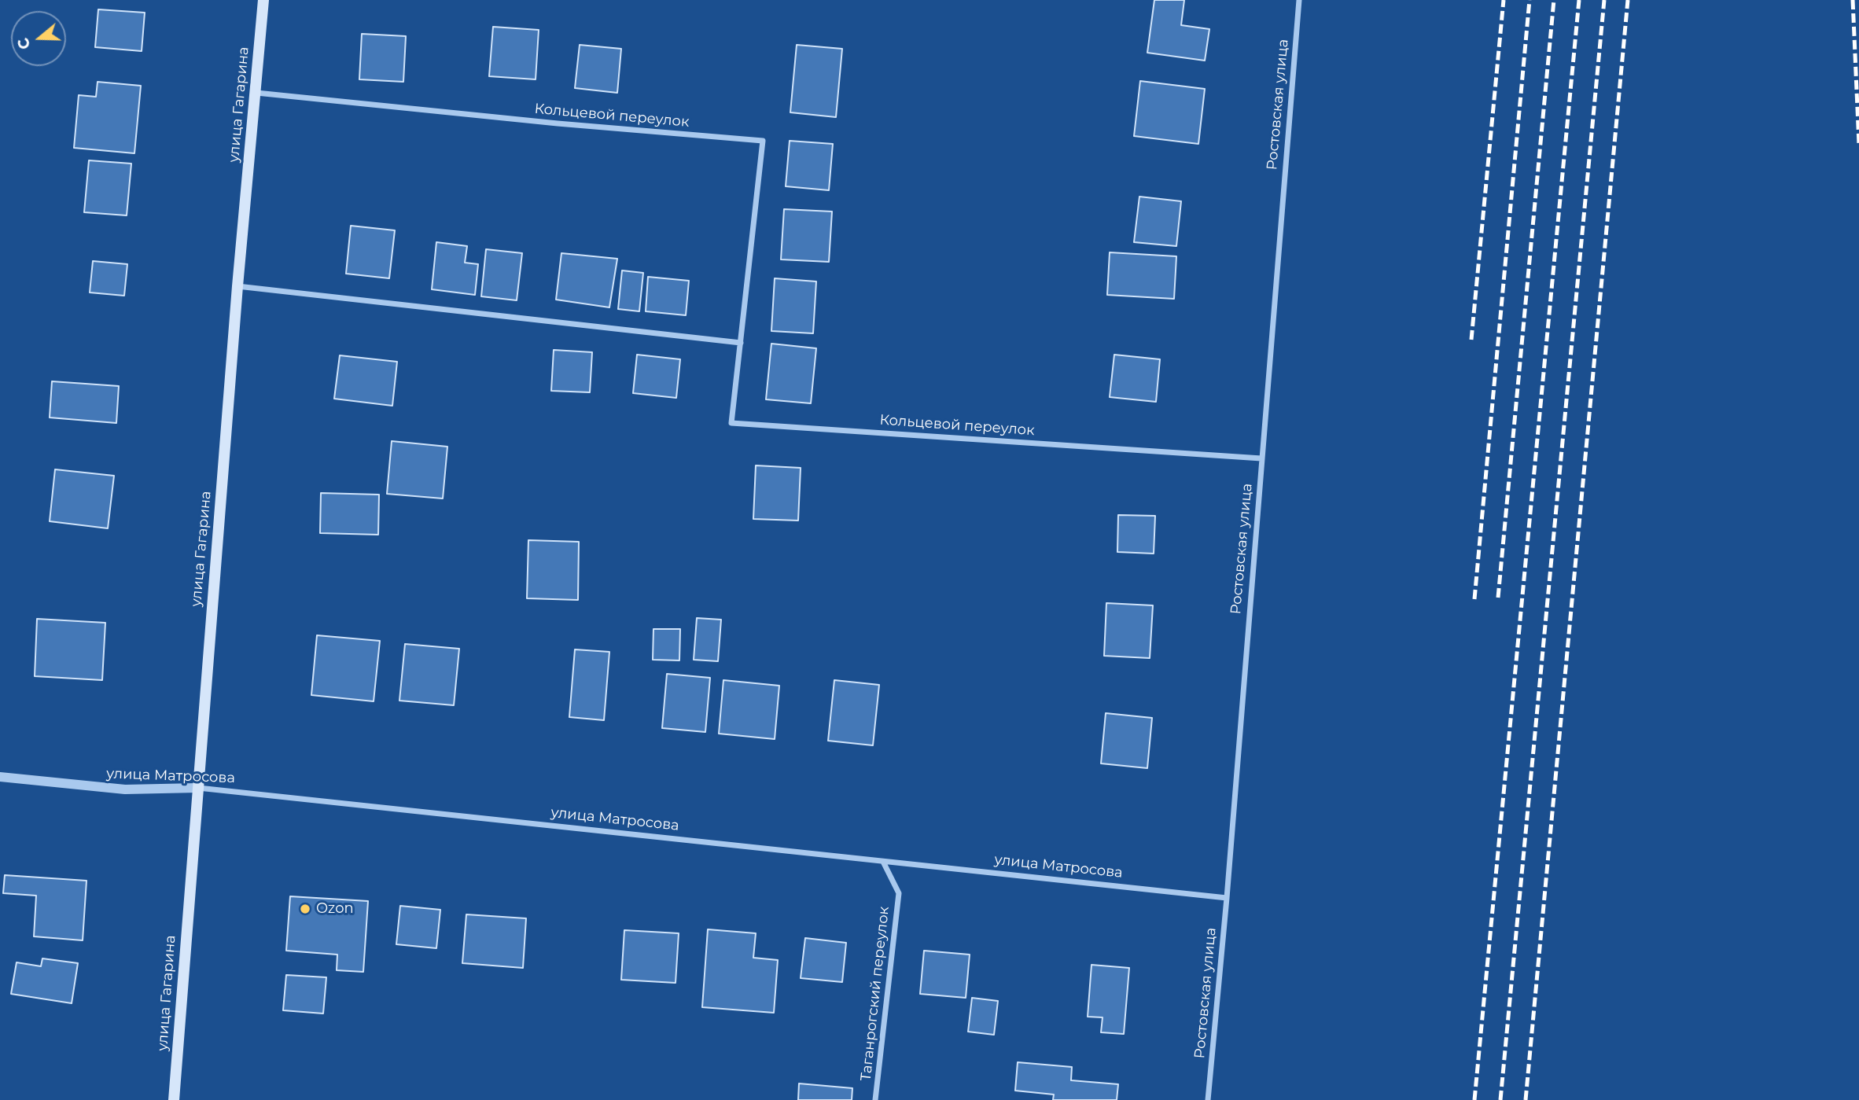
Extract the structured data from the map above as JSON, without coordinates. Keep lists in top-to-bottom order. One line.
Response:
{"streets":{"main road":["улица Гагарина"],"street":["Ростовская улица","Кольцевой переулок","улица Матросова","Таганрогский переулок"]},"crossings":[["улица Гагарина","Кольцевой переулок"],["улица Гагарина","улица Матросова"],["Ростовская улица","Кольцевой переулок"],["Ростовская улица","улица Матросова"],["улица Матросова","Таганрогский переулок"]],"places":["Ozon"],"north":"left"}
